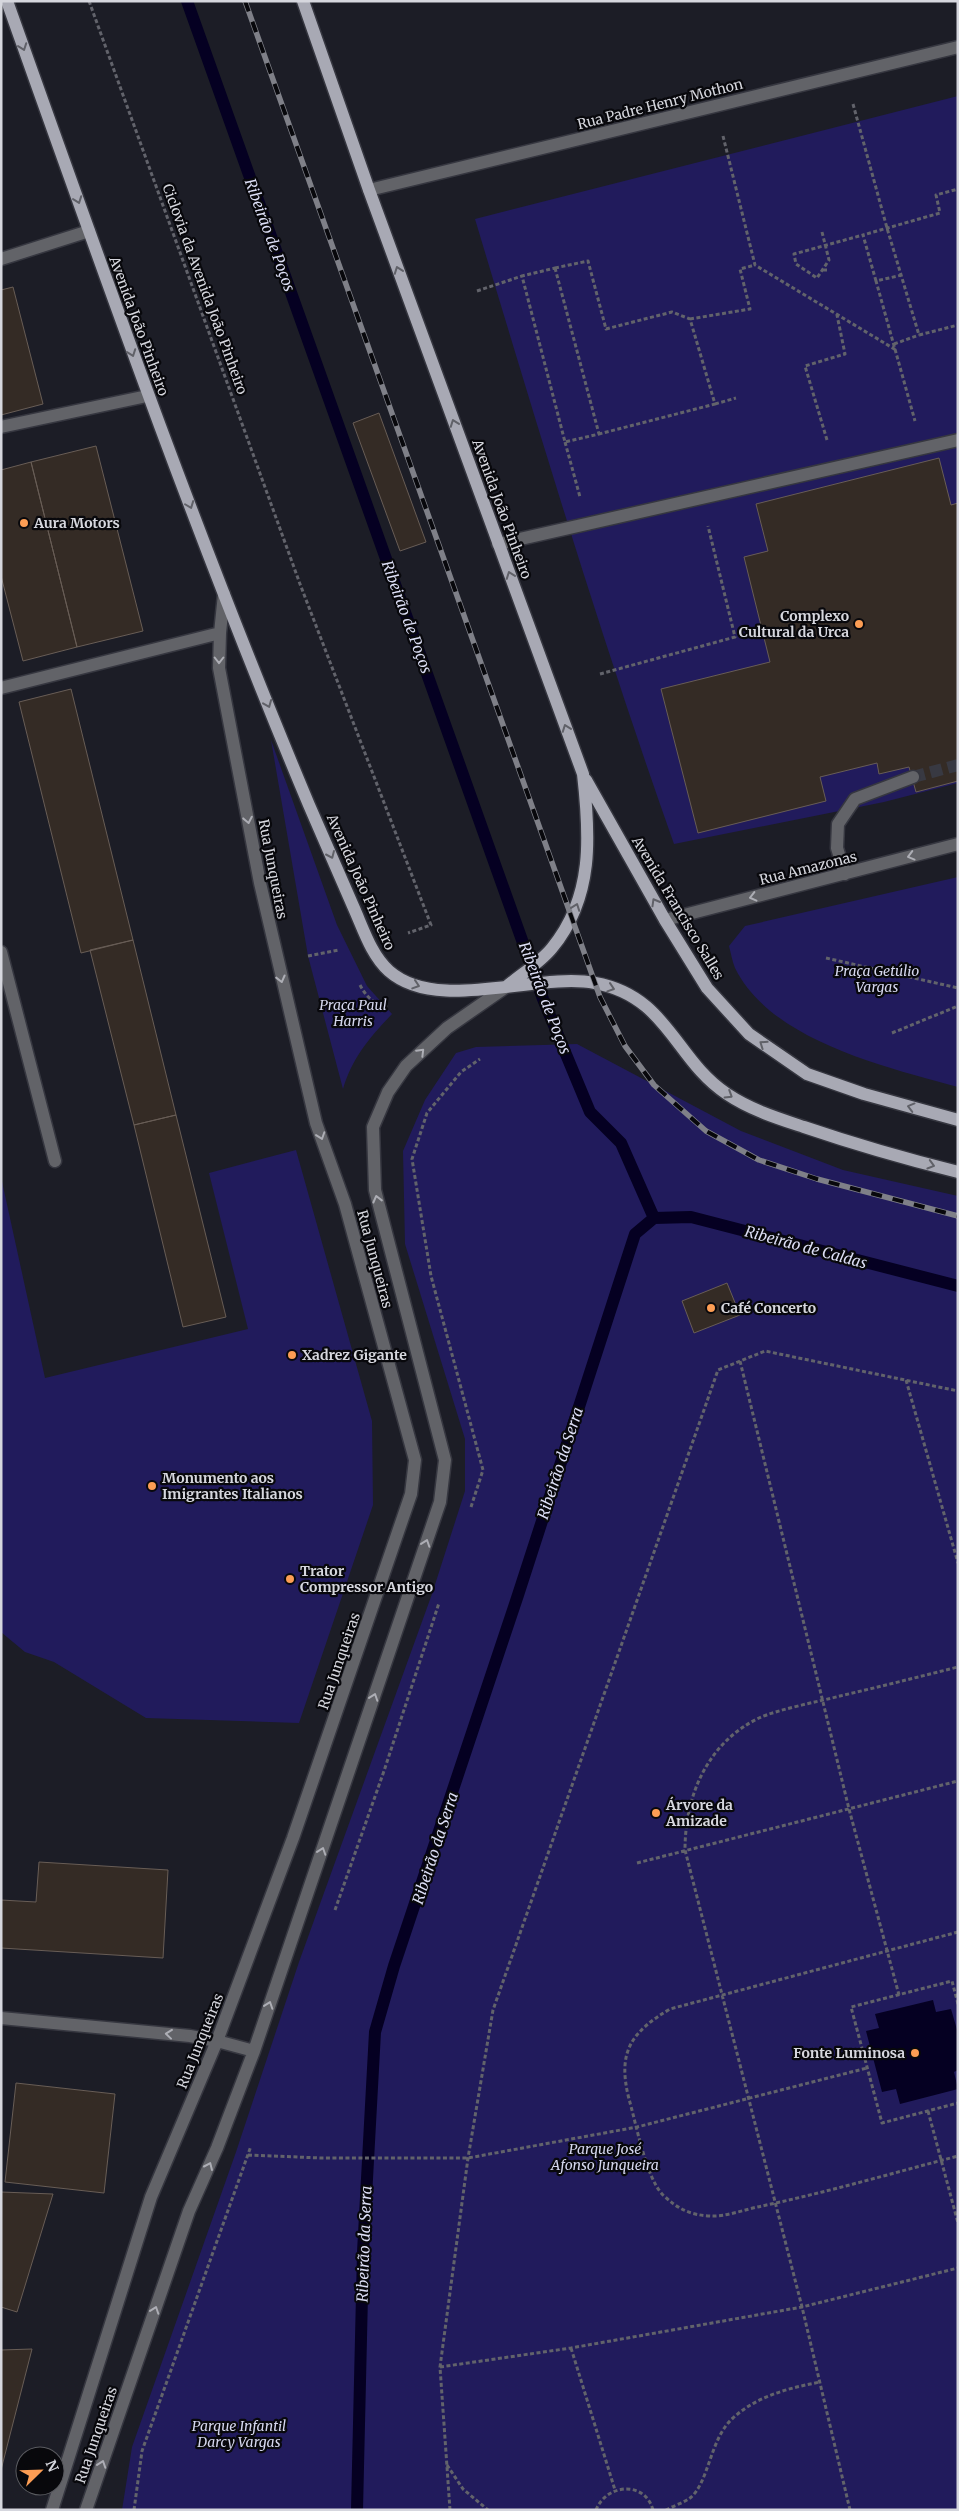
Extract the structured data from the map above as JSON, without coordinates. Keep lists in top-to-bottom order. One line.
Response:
{"streets":{"main road":["Avenida João Pinheiro","Rua Junqueiras","Avenida Francisco Salles"],"street":["Rua Padre Henry Mothon","Rua Amazonas"],"path":["Ciclovia da Avenida João Pinheiro"]},"crossings":[["Rua Padre Henry Mothon","Avenida João Pinheiro"],["Avenida João Pinheiro","Rua Junqueiras"],["Avenida João Pinheiro","Avenida Francisco Salles"],["Rua Amazonas","Avenida Francisco Salles"]],"one_way":["Rua Amazonas","Avenida Francisco Salles"],"water":["Ribeirão de Poços","Ribeirão de Caldas","Ribeirão da Serra"],"parks":["Praça Getúlio Vargas","Praça Paul Harris","Parque José Afonso Junqueira","Parque Infantil Darcy Vargas"],"places":["Aura Motors","Complexo Cultural da Urca","Café Concerto","Xadrez Gigante","Monumento aos Imigrantes Italianos","Trator Compressor Antigo","Árvore da Amizade","Fonte Luminosa"],"north":"top right"}
